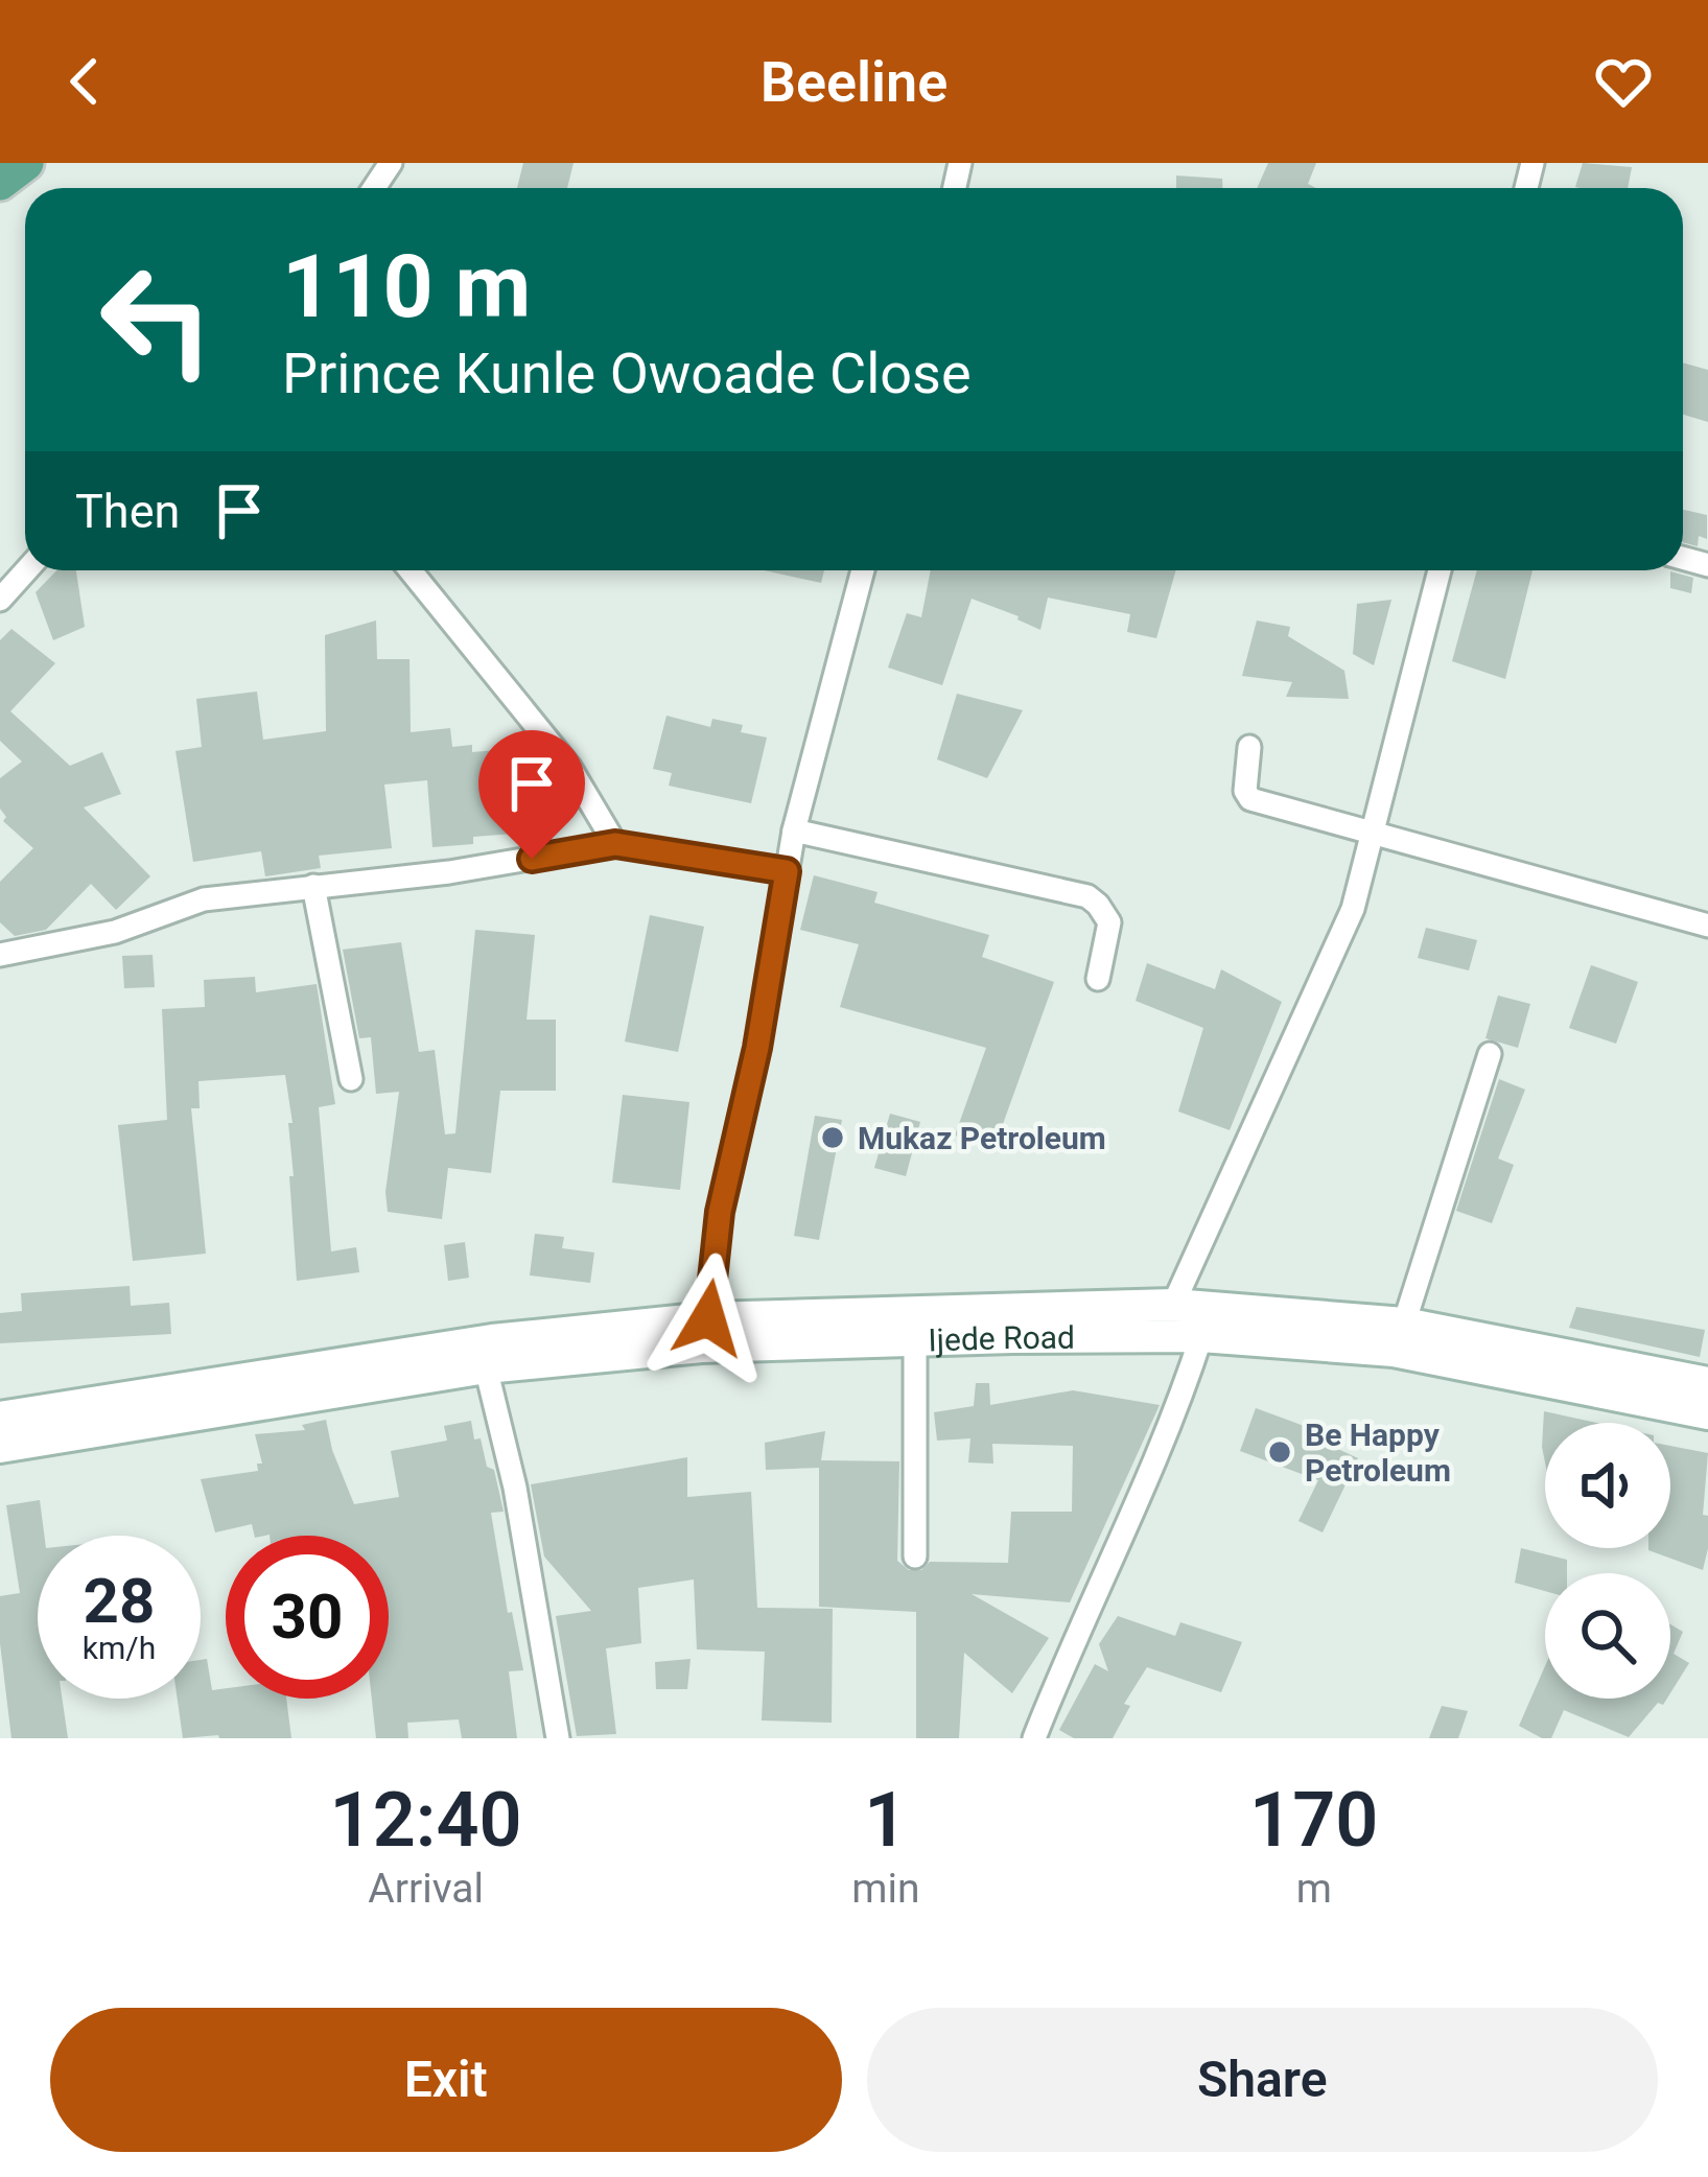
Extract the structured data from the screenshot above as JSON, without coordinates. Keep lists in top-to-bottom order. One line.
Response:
{"streets":{"main road":["Ijede Road"]},"places":["Mukaz Petroleum","Be Happy Petroleum"],"page":{"header":"Beeline","turn":["110 m","Prince Kunle Owoade Close"],"then":"Then","speed":"28 km/h","limit":"30","eta":["12:40","Arrival","1","min","170","m"],"buttons":["Exit","Share"]}}
